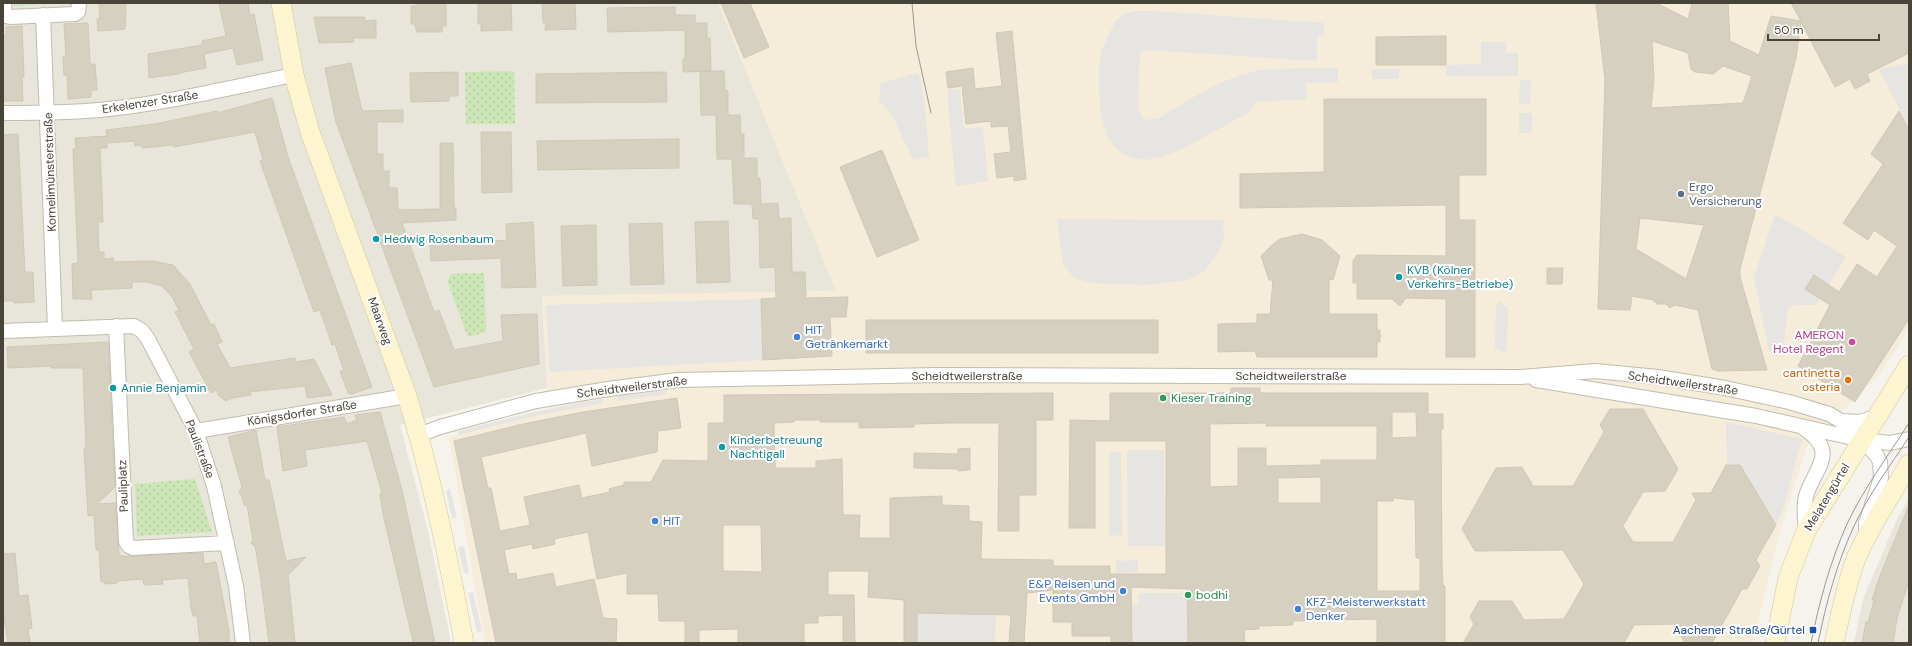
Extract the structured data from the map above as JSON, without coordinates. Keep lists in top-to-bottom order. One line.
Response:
{"streets":{"main road":["Maarweg","Melatengürtel"],"street":["Erkelenzer Straße","Kornelimünsterstraße","Scheidtweilerstraße","Königsdorfer Straße","Paulistraße","Pauliplatz"]},"crossings":[["Erkelenzer Straße","Kornelimünsterstraße"],["Erkelenzer Straße","Maarweg"],["Kornelimünsterstraße","Paulistraße"],["Maarweg","Scheidtweilerstraße"],["Maarweg","Königsdorfer Straße"],["Scheidtweilerstraße","Melatengürtel"],["Königsdorfer Straße","Paulistraße"],["Paulistraße","Pauliplatz"]],"places":{"other":["Ergo Versicherung","Hedwig Rosenbaum","KVB (Kölner Verkehrs-Betriebe)","HIT Getränkemarkt","AMERON Hotel Regent","cantinetta osteria","Annie Benjamin","Kieser Training","Kinderbetreuung Nachtigall","HIT","E&P Reisen und Events GmbH","bodhi","KFZ-Meisterwerkstatt Denker"],"transit":["Aachener Straße/Gürtel"]},"scale_bar":"50 m"}
